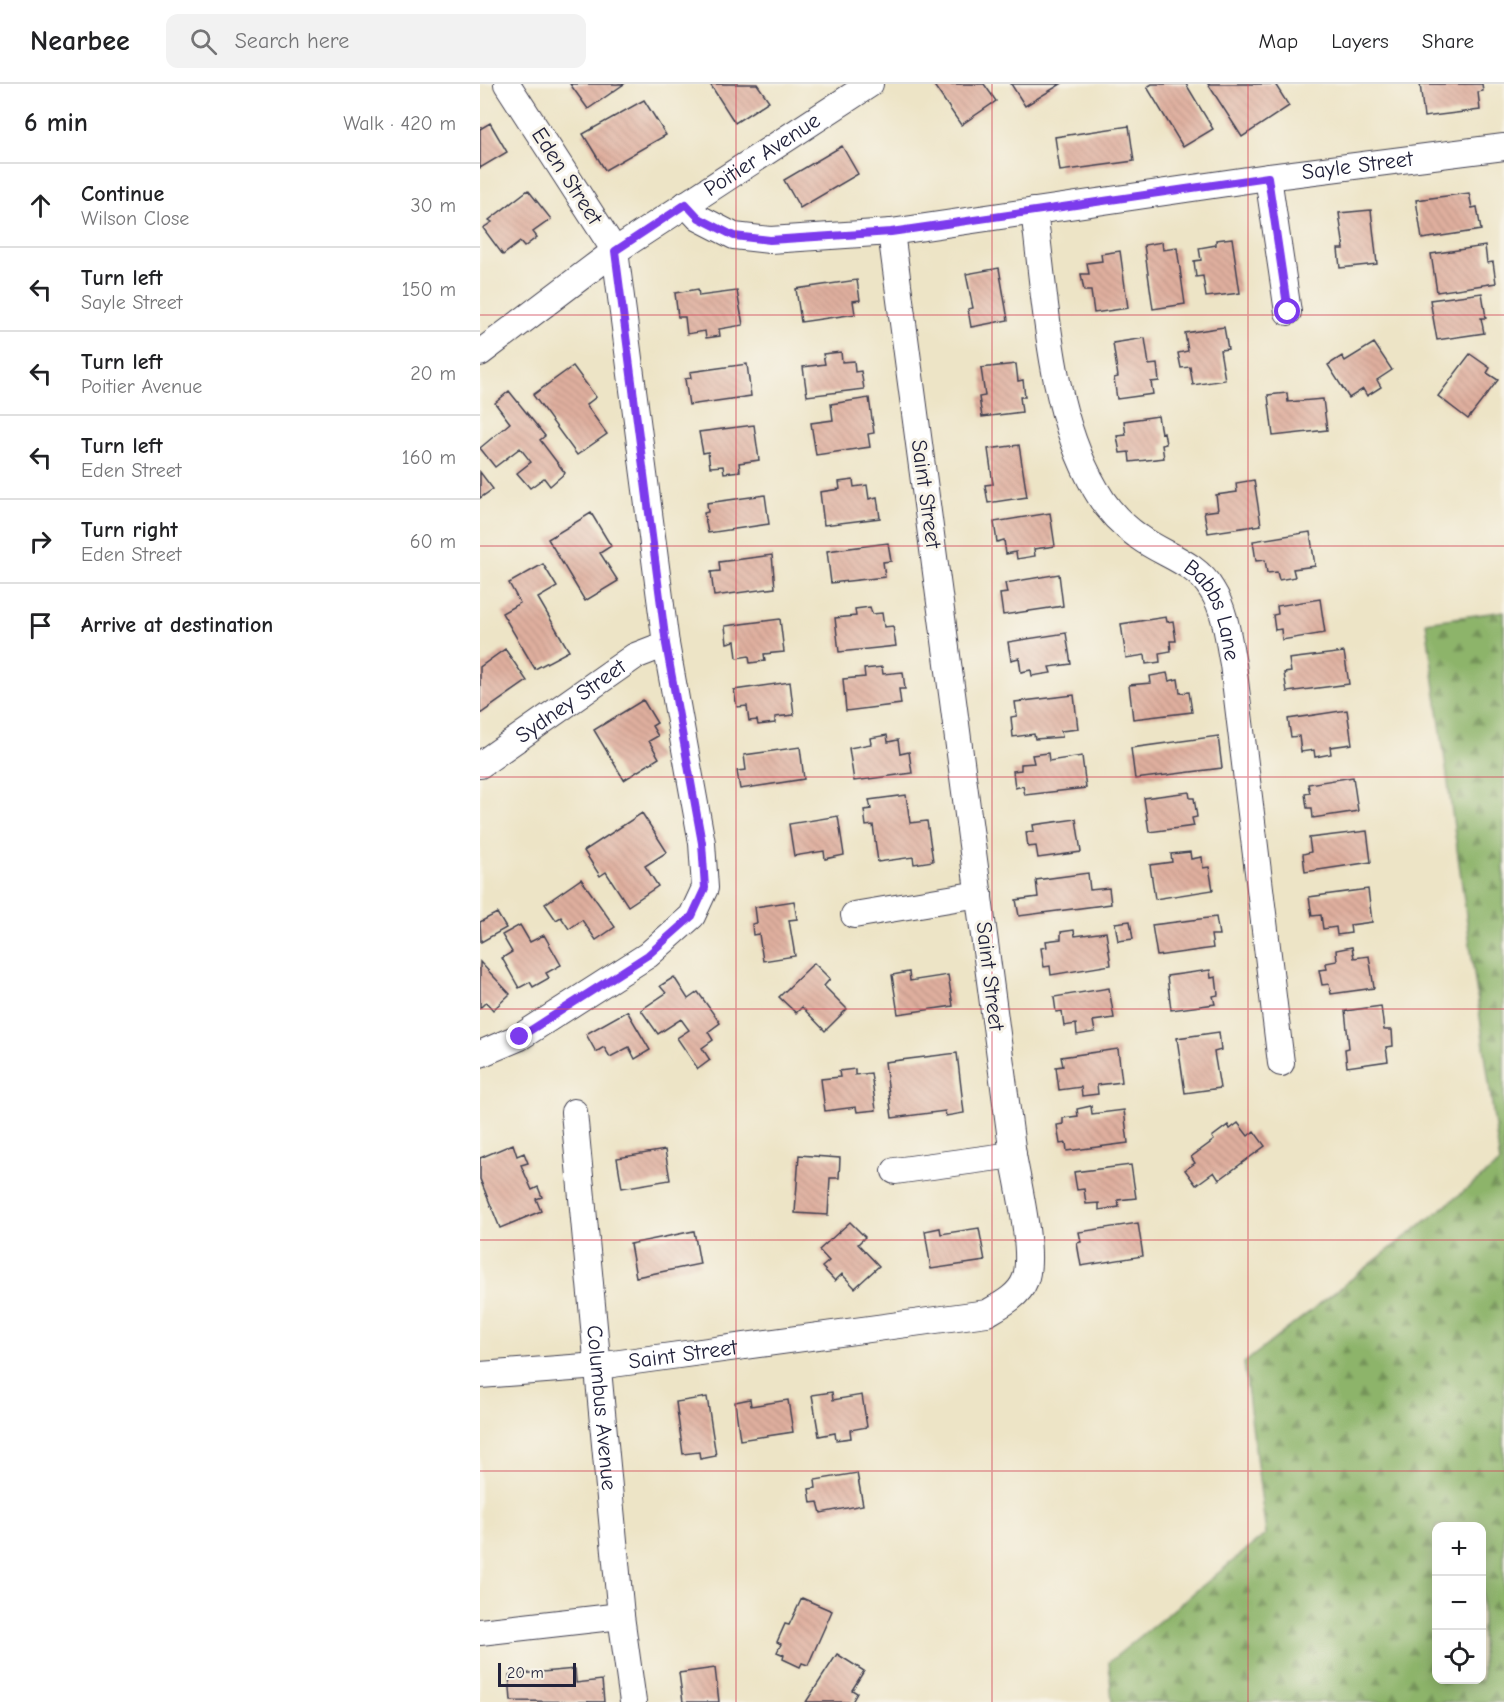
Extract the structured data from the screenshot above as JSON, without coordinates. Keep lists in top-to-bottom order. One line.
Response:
{"streets":{"street":["Poitier Avenue","Sayle Street","Eden Street","Saint Street","Babbs Lane","Sydney Street","Columbus Avenue"]},"crossings":[["Poitier Avenue","Sayle Street"],["Poitier Avenue","Eden Street"],["Sayle Street","Saint Street"],["Sayle Street","Babbs Lane"],["Eden Street","Sydney Street"],["Saint Street","Columbus Avenue"]],"scale_bar":"20 m","page":{"header":"Nearbee","search":"Search here","nav":["Map","Layers","Share"],"heading":["6 min","Walk · 420 m"],"list":[["Continue","Wilson Close","30 m"],["Turn left","Sayle Street","150 m"],["Turn left","Poitier Avenue","20 m"],["Turn left","Eden Street","160 m"],["Turn right","Eden Street","60 m"],"Arrive at destination"],"map_buttons":["+","−"],"scale":"20 m"}}
